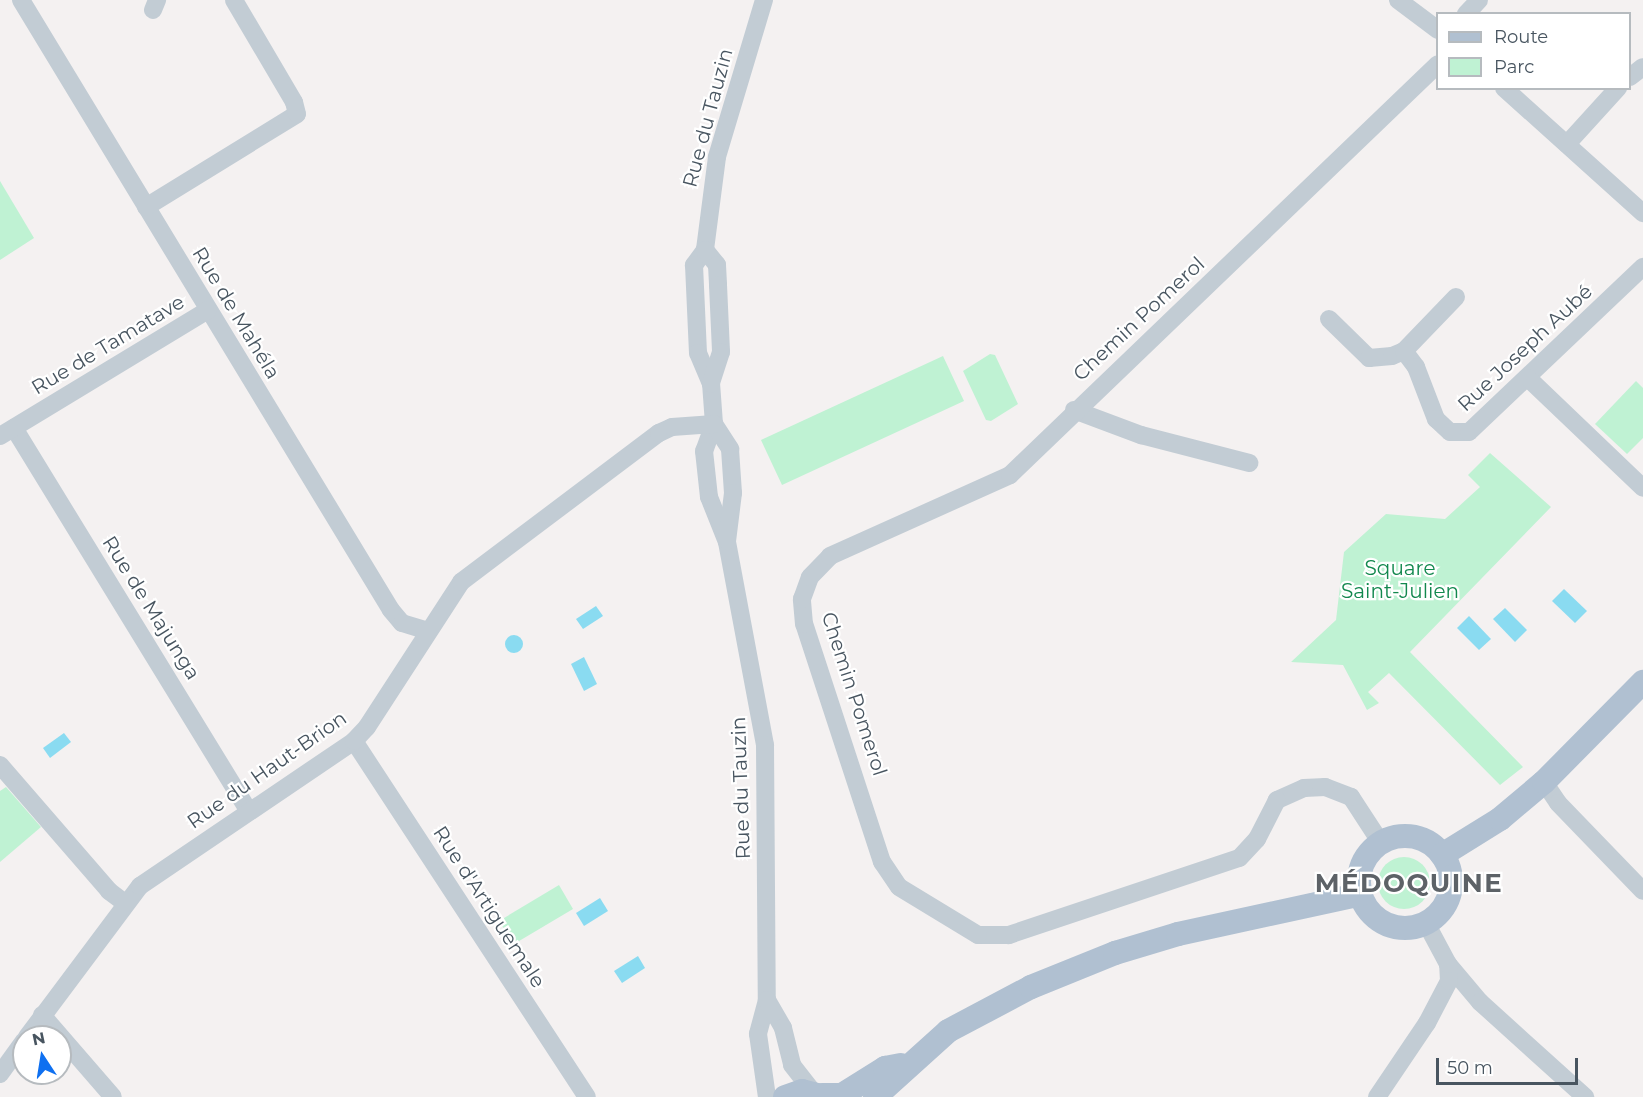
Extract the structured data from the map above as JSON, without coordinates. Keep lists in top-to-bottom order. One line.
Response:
{"streets":{"street":["Rue du Tauzin","Rue de Mahéla","Chemin Pomerol","Rue de Tamatave","Rue Joseph Aubé","Rue de Majunga","Rue du Haut-Brion","Rue d'Artiguemale"]},"crossings":[["Rue du Tauzin","Rue du Haut-Brion"],["Rue de Mahéla","Rue de Tamatave"],["Rue de Mahéla","Rue du Haut-Brion"],["Rue de Tamatave","Rue de Majunga"],["Rue de Majunga","Rue du Haut-Brion"],["Rue du Haut-Brion","Rue d'Artiguemale"]],"districts":["MÉDOQUINE"],"parks":["Square Saint-Julien"],"legend":["Route","Parc"],"scale_bar":"50 m","north":"top"}
